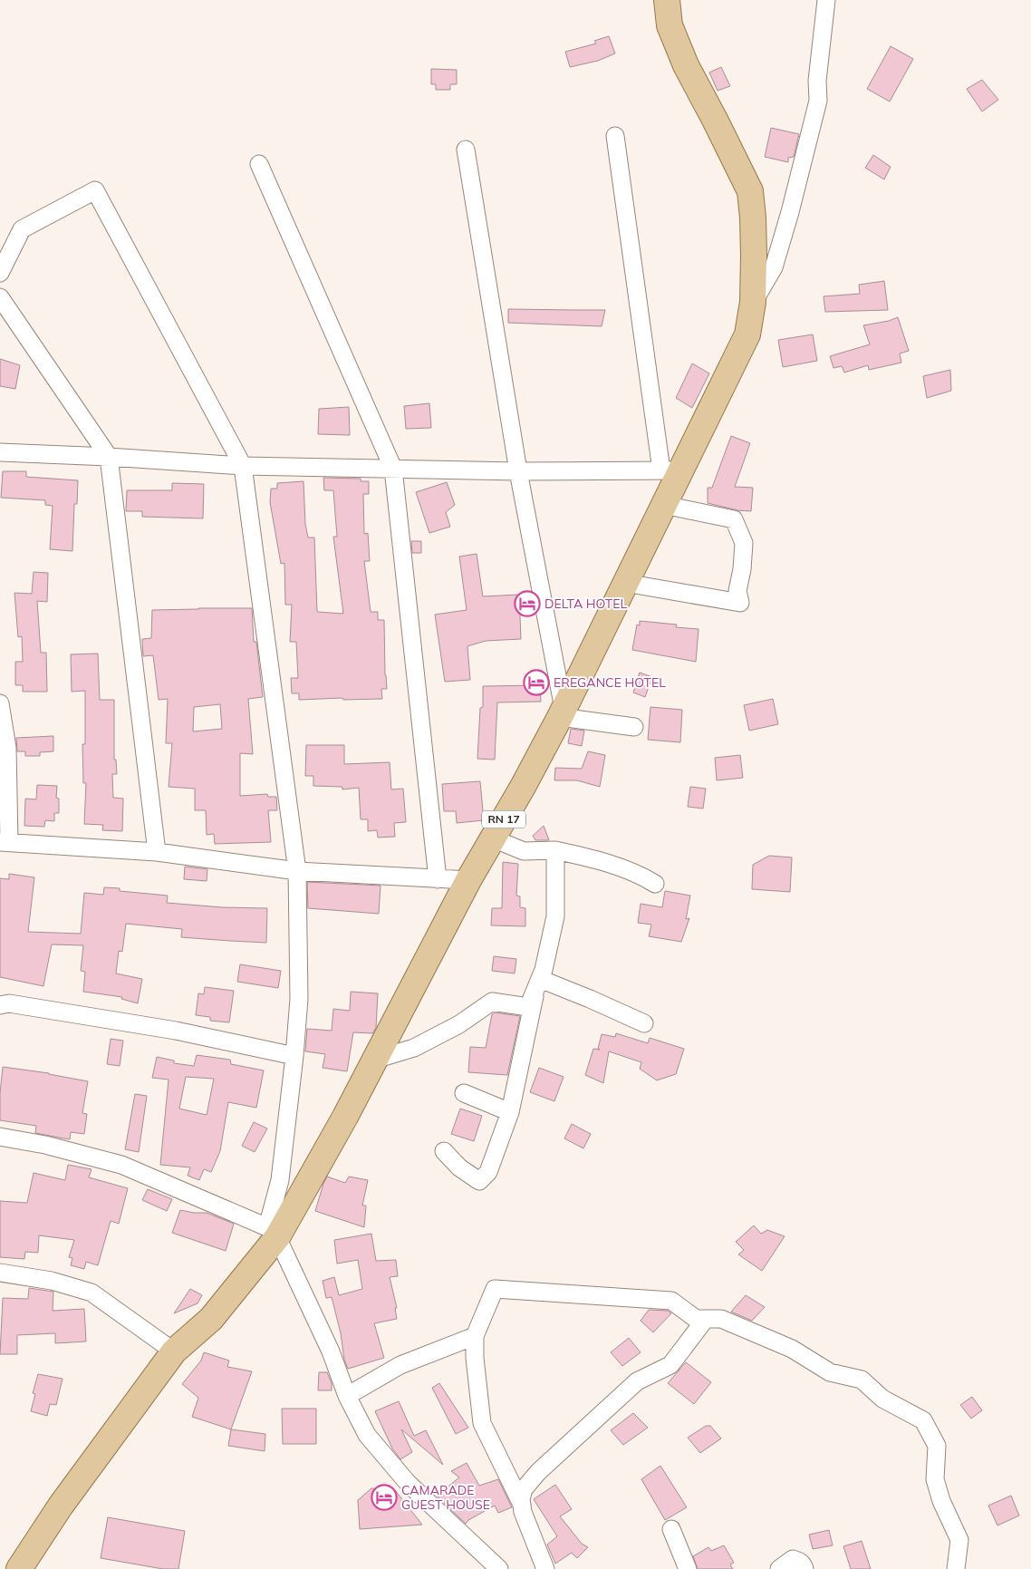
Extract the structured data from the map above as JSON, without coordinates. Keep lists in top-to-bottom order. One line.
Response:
{"streets":{"main road":["RN 17"]},"places":{"hotel":["DELTA HOTEL","EREGANCE HOTEL","CAMARADE GUEST HOUSE"]}}
